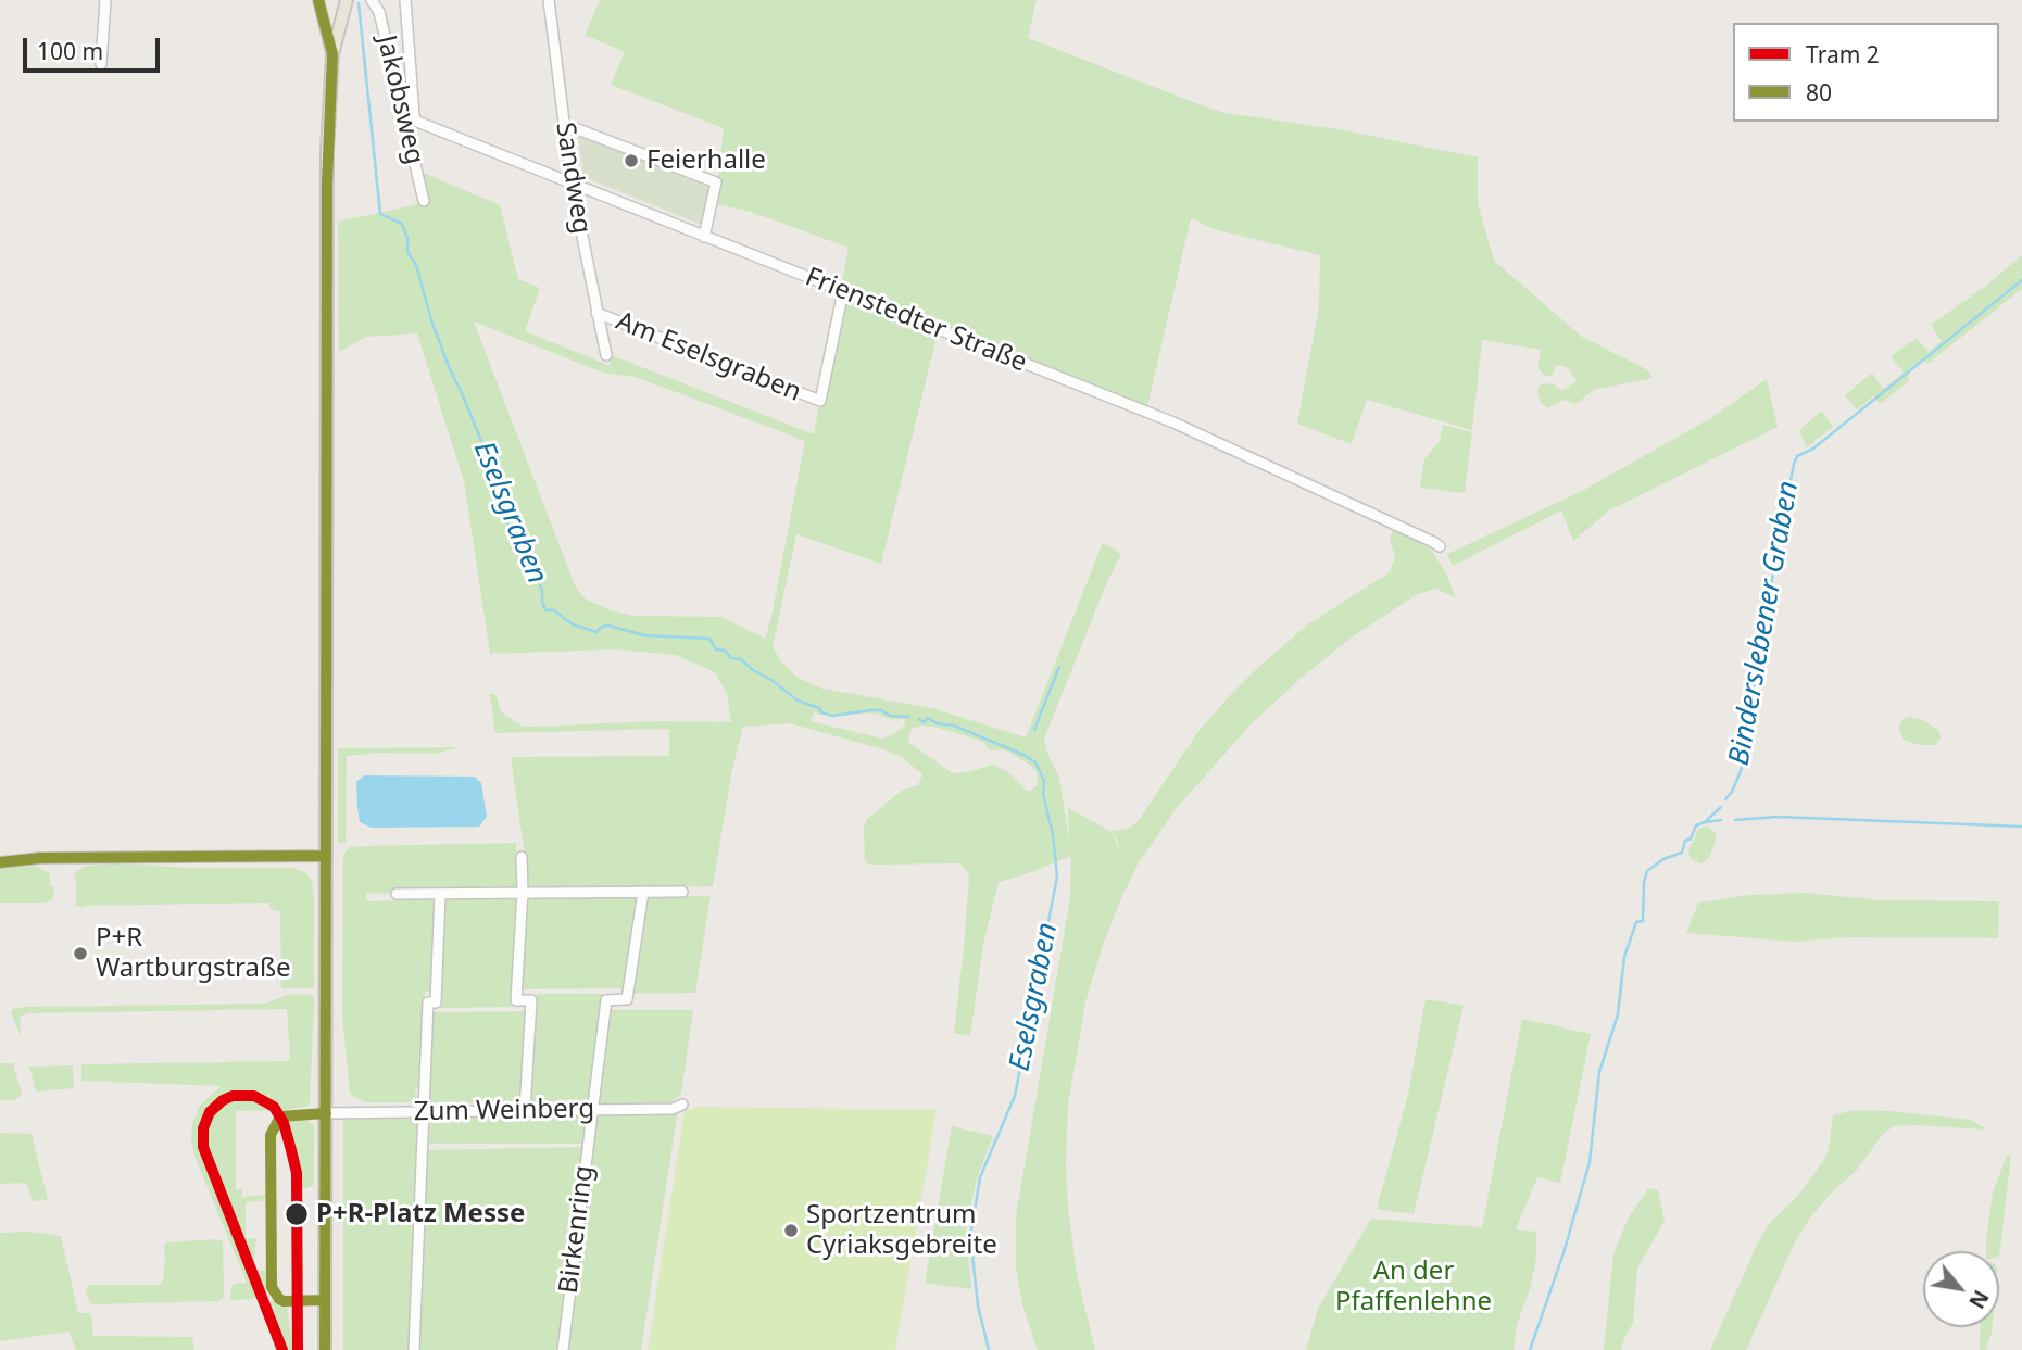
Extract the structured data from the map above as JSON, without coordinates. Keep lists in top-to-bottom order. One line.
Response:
{"streets":{"street":["Jakobsweg","Sandweg","Frienstedter Straße","Am Eselsgraben","Zum Weinberg","Birkenring"]},"crossings":[["Sandweg","Frienstedter Straße"],["Sandweg","Am Eselsgraben"],["Frienstedter Straße","Am Eselsgraben"],["Zum Weinberg","Birkenring"]],"water":["Eselsgraben","Binderslebener Graben"],"parks":["An der Pfaffenlehne"],"places":["Feierhalle","P+R Wartburgstraße","P+R-Platz Messe","Sportzentrum Cyriaksgebreite"],"lines":["transit line 80","tram line 2"],"legend":["Tram 2","80"],"scale_bar":"100 m","north":"bottom right"}
